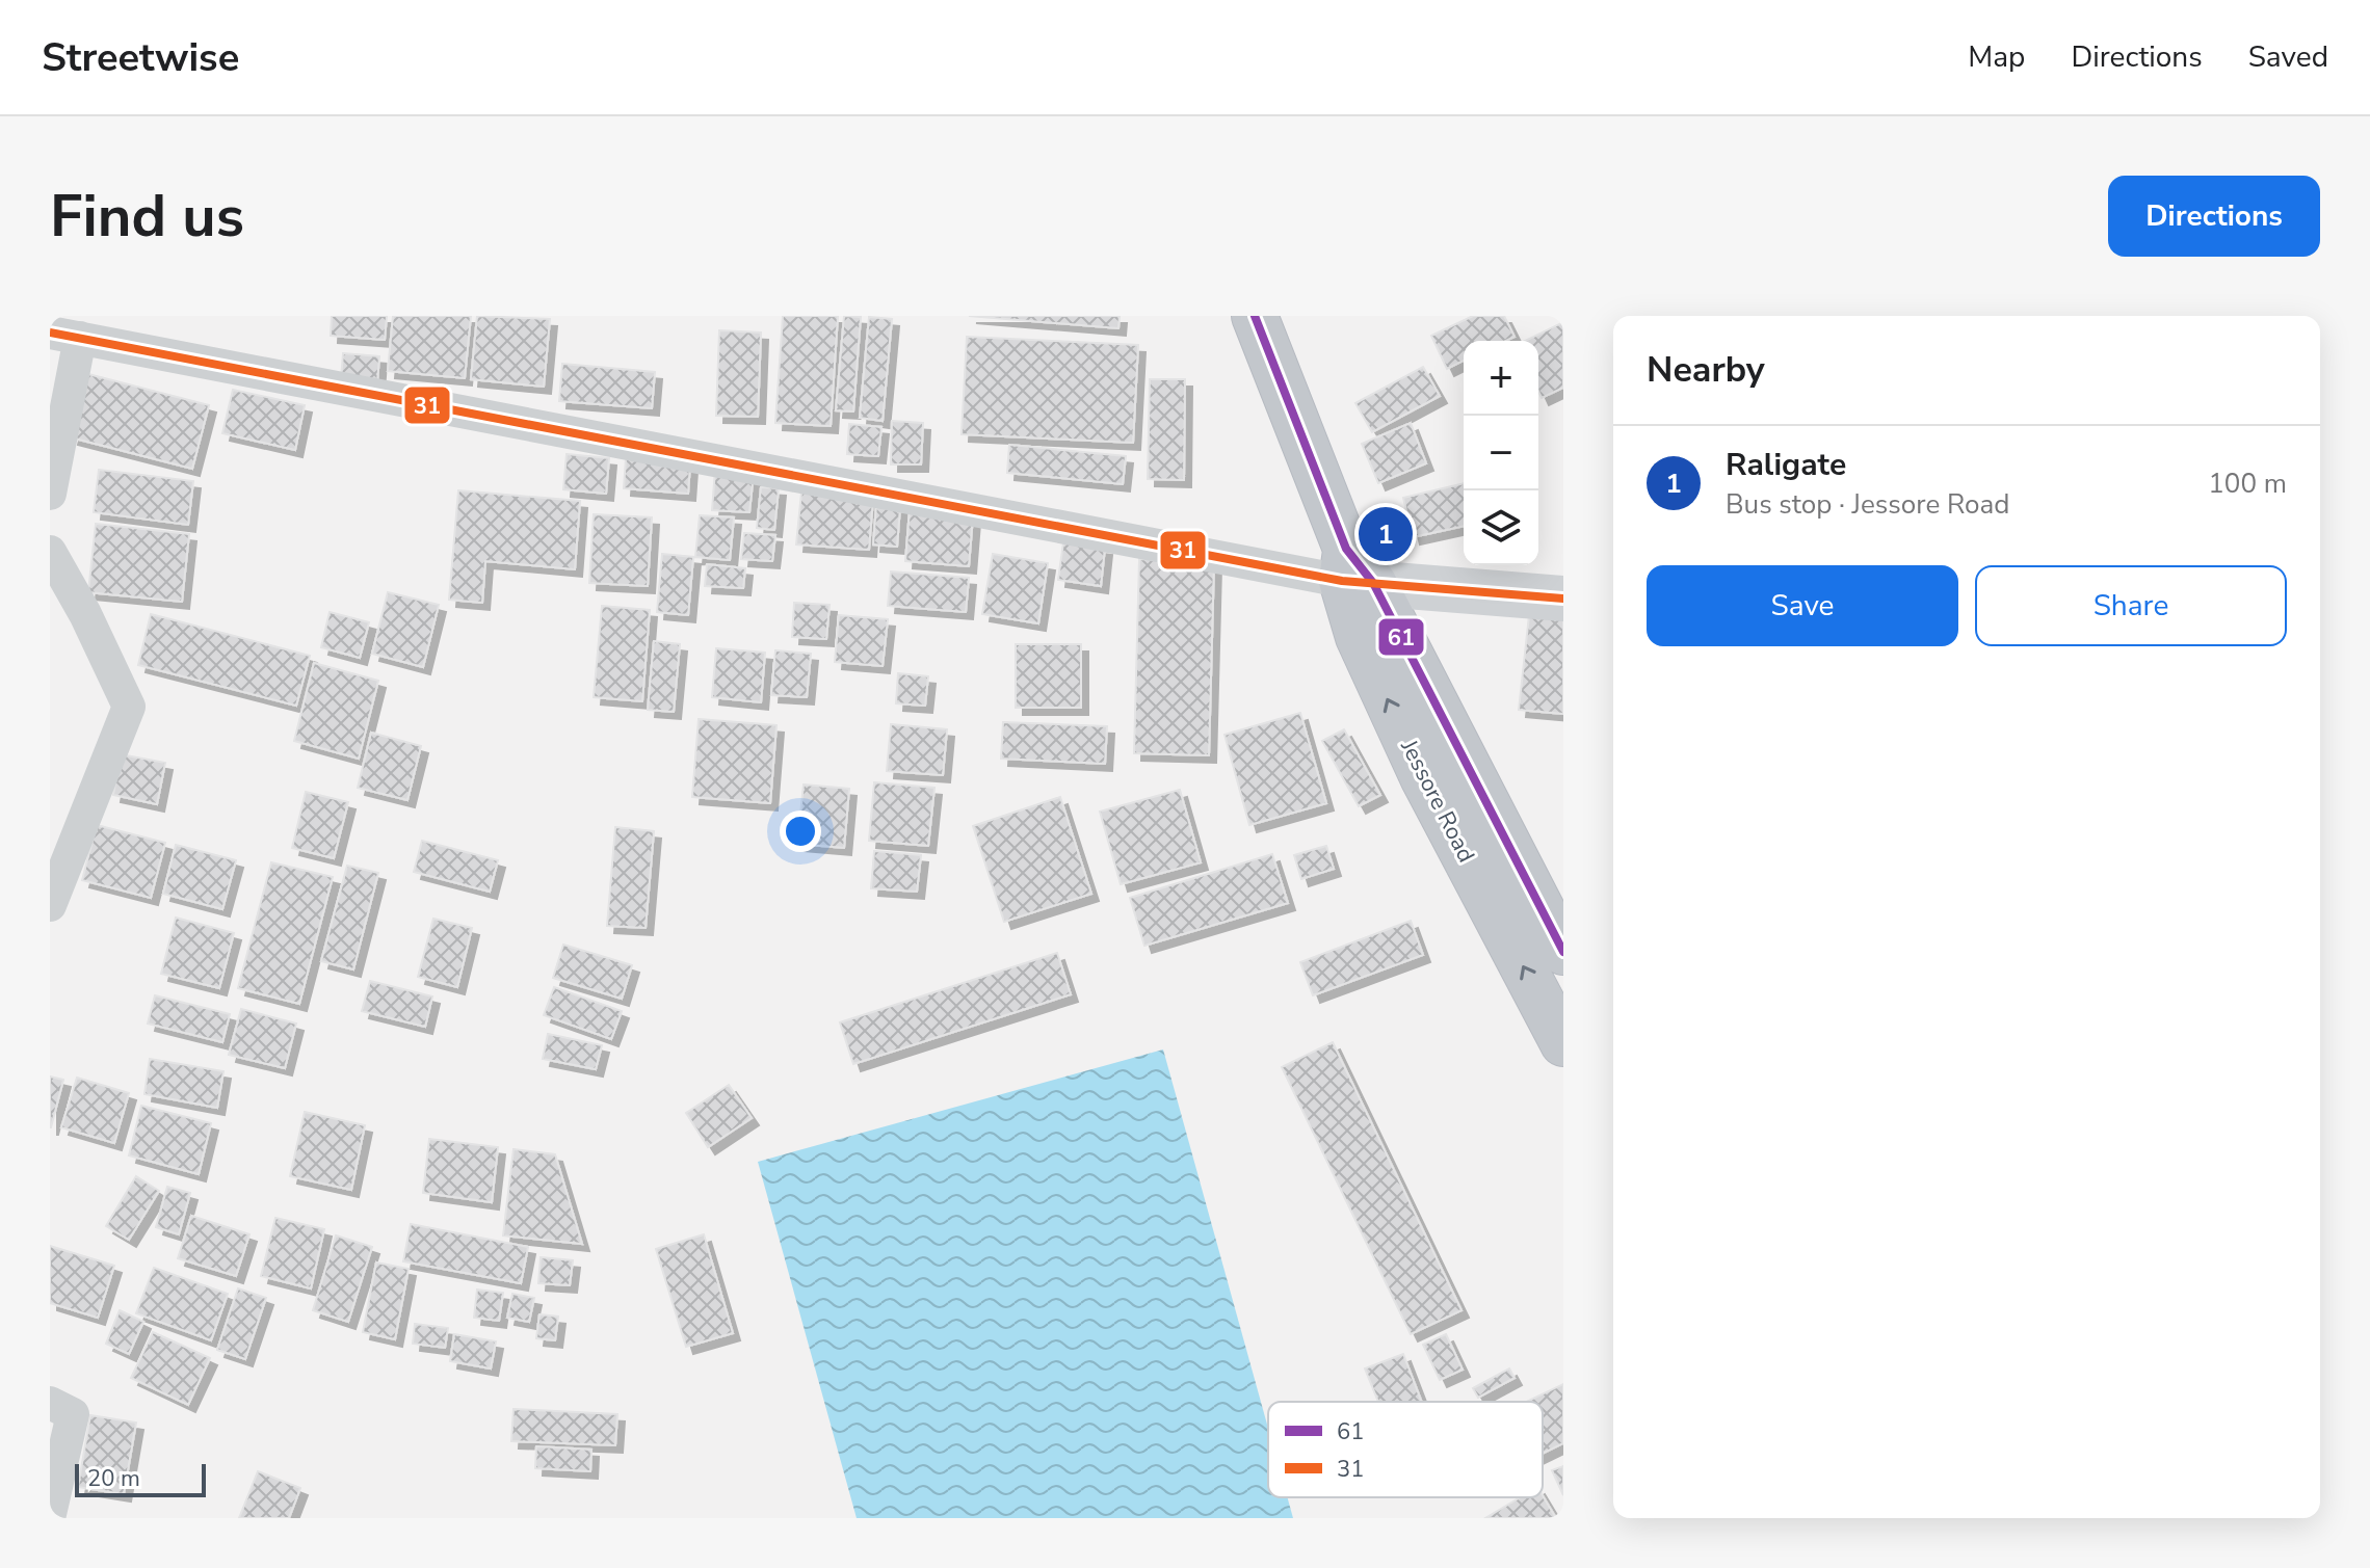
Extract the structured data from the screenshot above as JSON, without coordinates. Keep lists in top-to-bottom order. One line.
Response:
{"streets":{"highway":["Jessore Road"]},"lines":["transit line 61","transit line 31"],"legend":["61","31"],"scale_bar":"20 m","page":{"header":"Streetwise","nav":["Map","Directions","Saved"],"buttons":["Directions",["Save","Share"]],"title":"Find us","heading":"Nearby","map_buttons":["+","−"],"list":[{"mark":"1","name":"Raligate","note":"Bus stop · Jessore Road","value":"100 m"}],"pins":"1","scale":"20 m"}}
